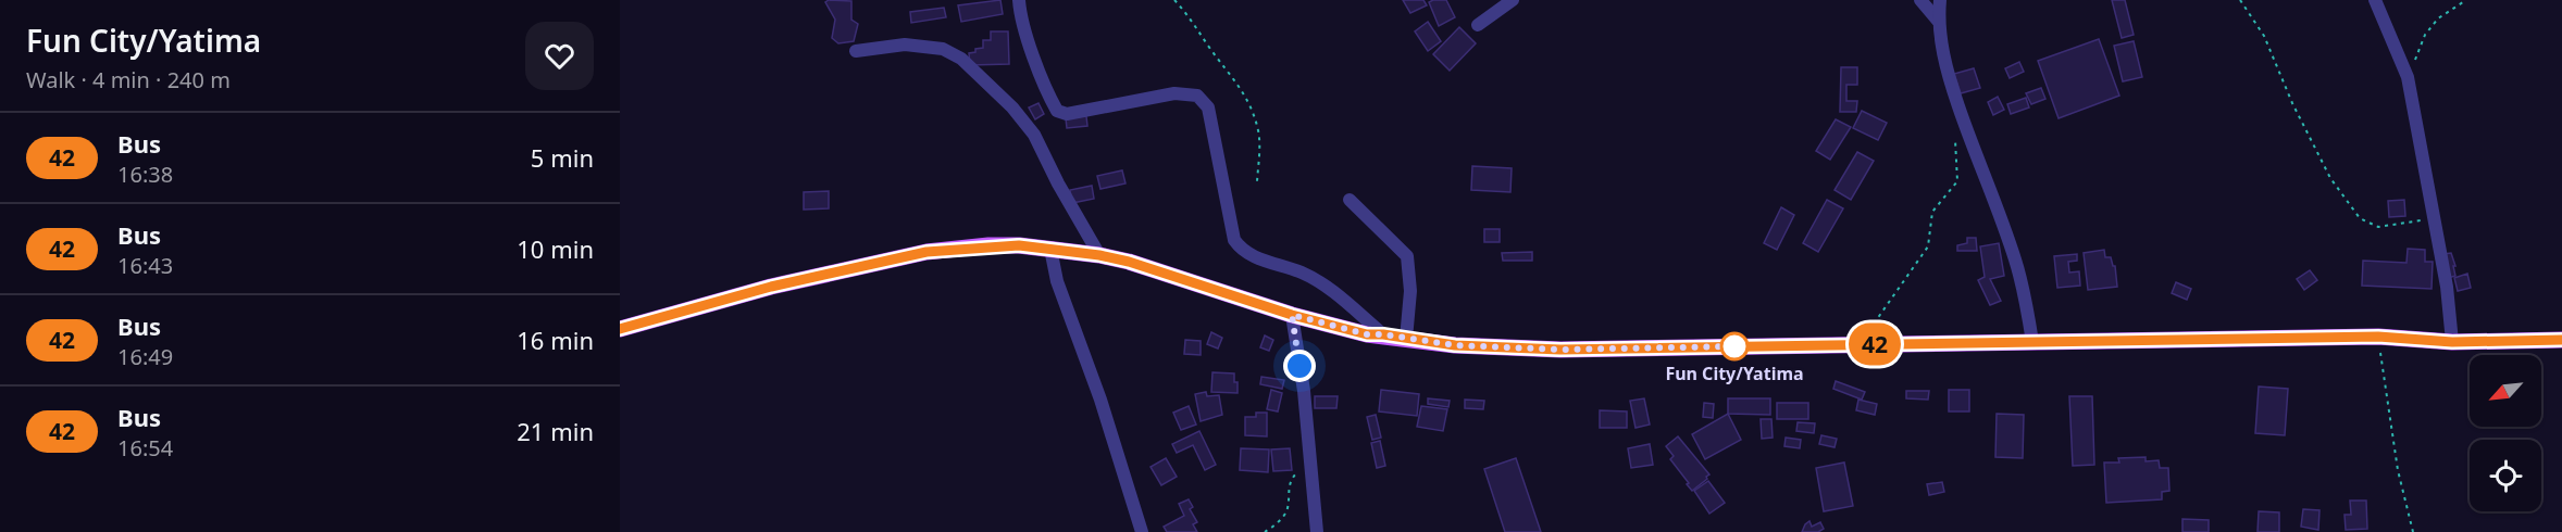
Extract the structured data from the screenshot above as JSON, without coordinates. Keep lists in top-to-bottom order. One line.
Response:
{"places":["Fun City/Yatima"],"lines":["bus line 42"],"north":"bottom left","page":{"heading":["Fun City/Yatima","Walk · 4 min · 240 m"],"on_map":"42","list":[{"mark":"42","name":"Bus","note":"16:38","value":"5 min"},{"mark":"42","name":"Bus","note":"16:43","value":"10 min"},{"mark":"42","name":"Bus","note":"16:49","value":"16 min"},{"mark":"42","name":"Bus","note":"16:54","value":"21 min"}]}}
